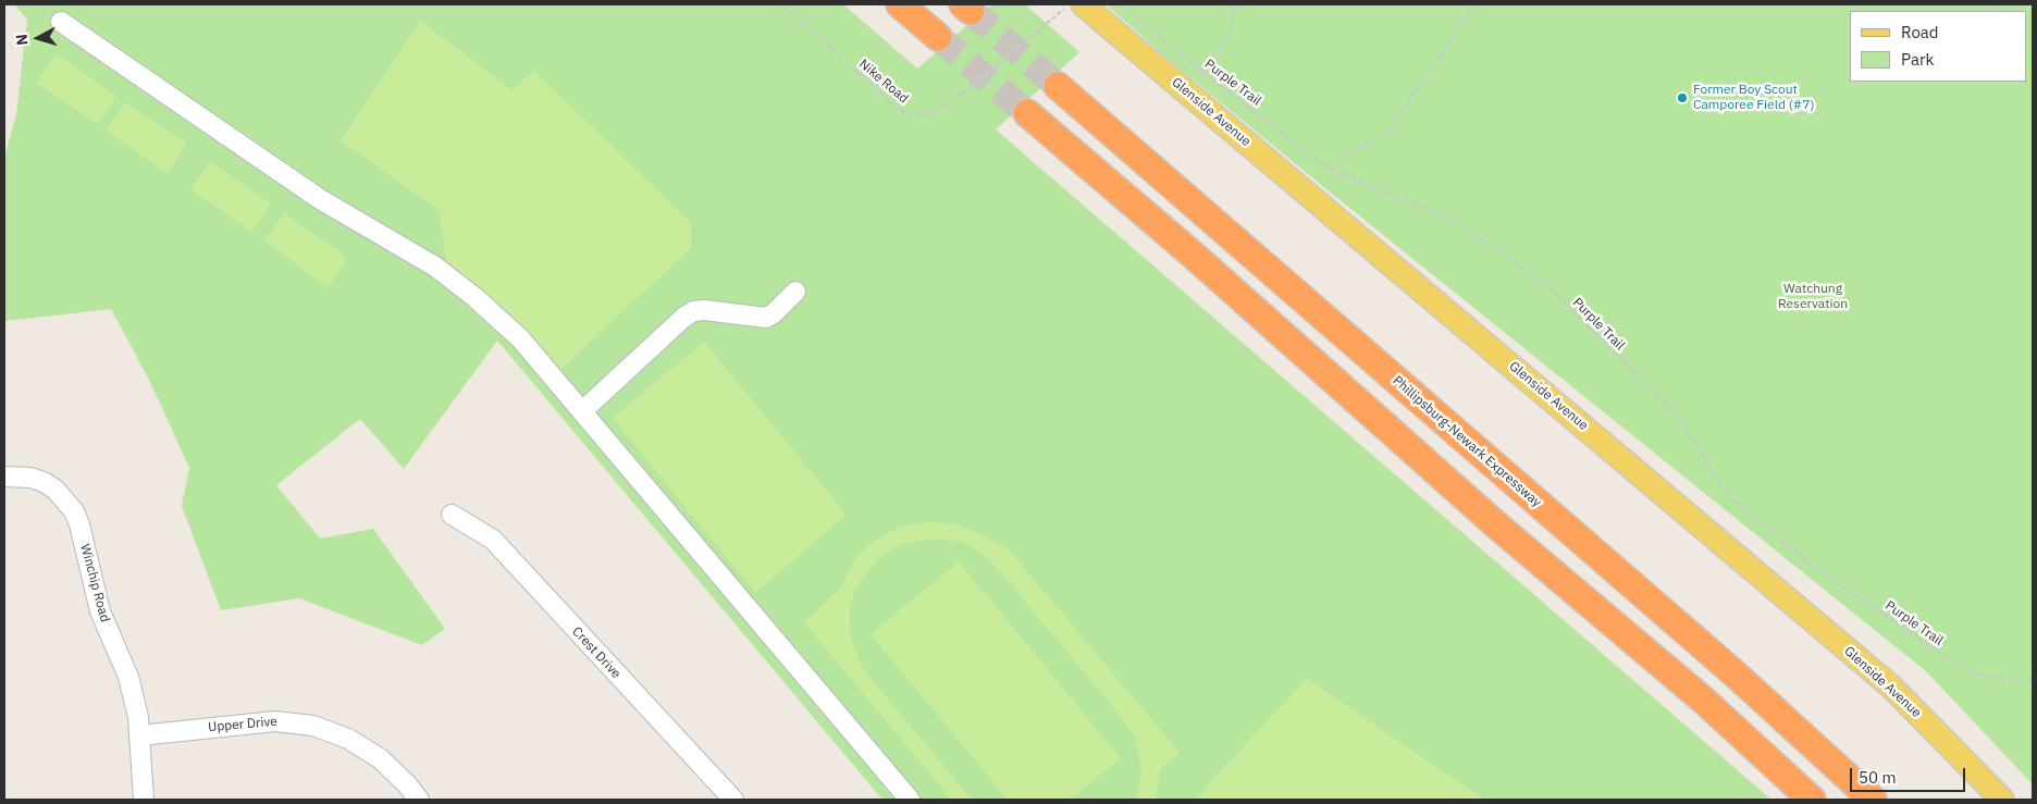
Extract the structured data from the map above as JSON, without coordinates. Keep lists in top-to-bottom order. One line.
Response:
{"streets":{"highway":["Phillipsburg-Newark Expressway"],"main road":["Glenside Avenue"],"street":["Winchip Road","Crest Drive","Upper Drive"],"path":["Nike Road","Purple Trail"]},"crossings":[["Winchip Road","Upper Drive"]],"parks":["Watchung Reservation"],"places":["Former Boy Scout Camporee Field (#7)"],"legend":["Road","Park"],"scale_bar":"50 m","north":"left"}
